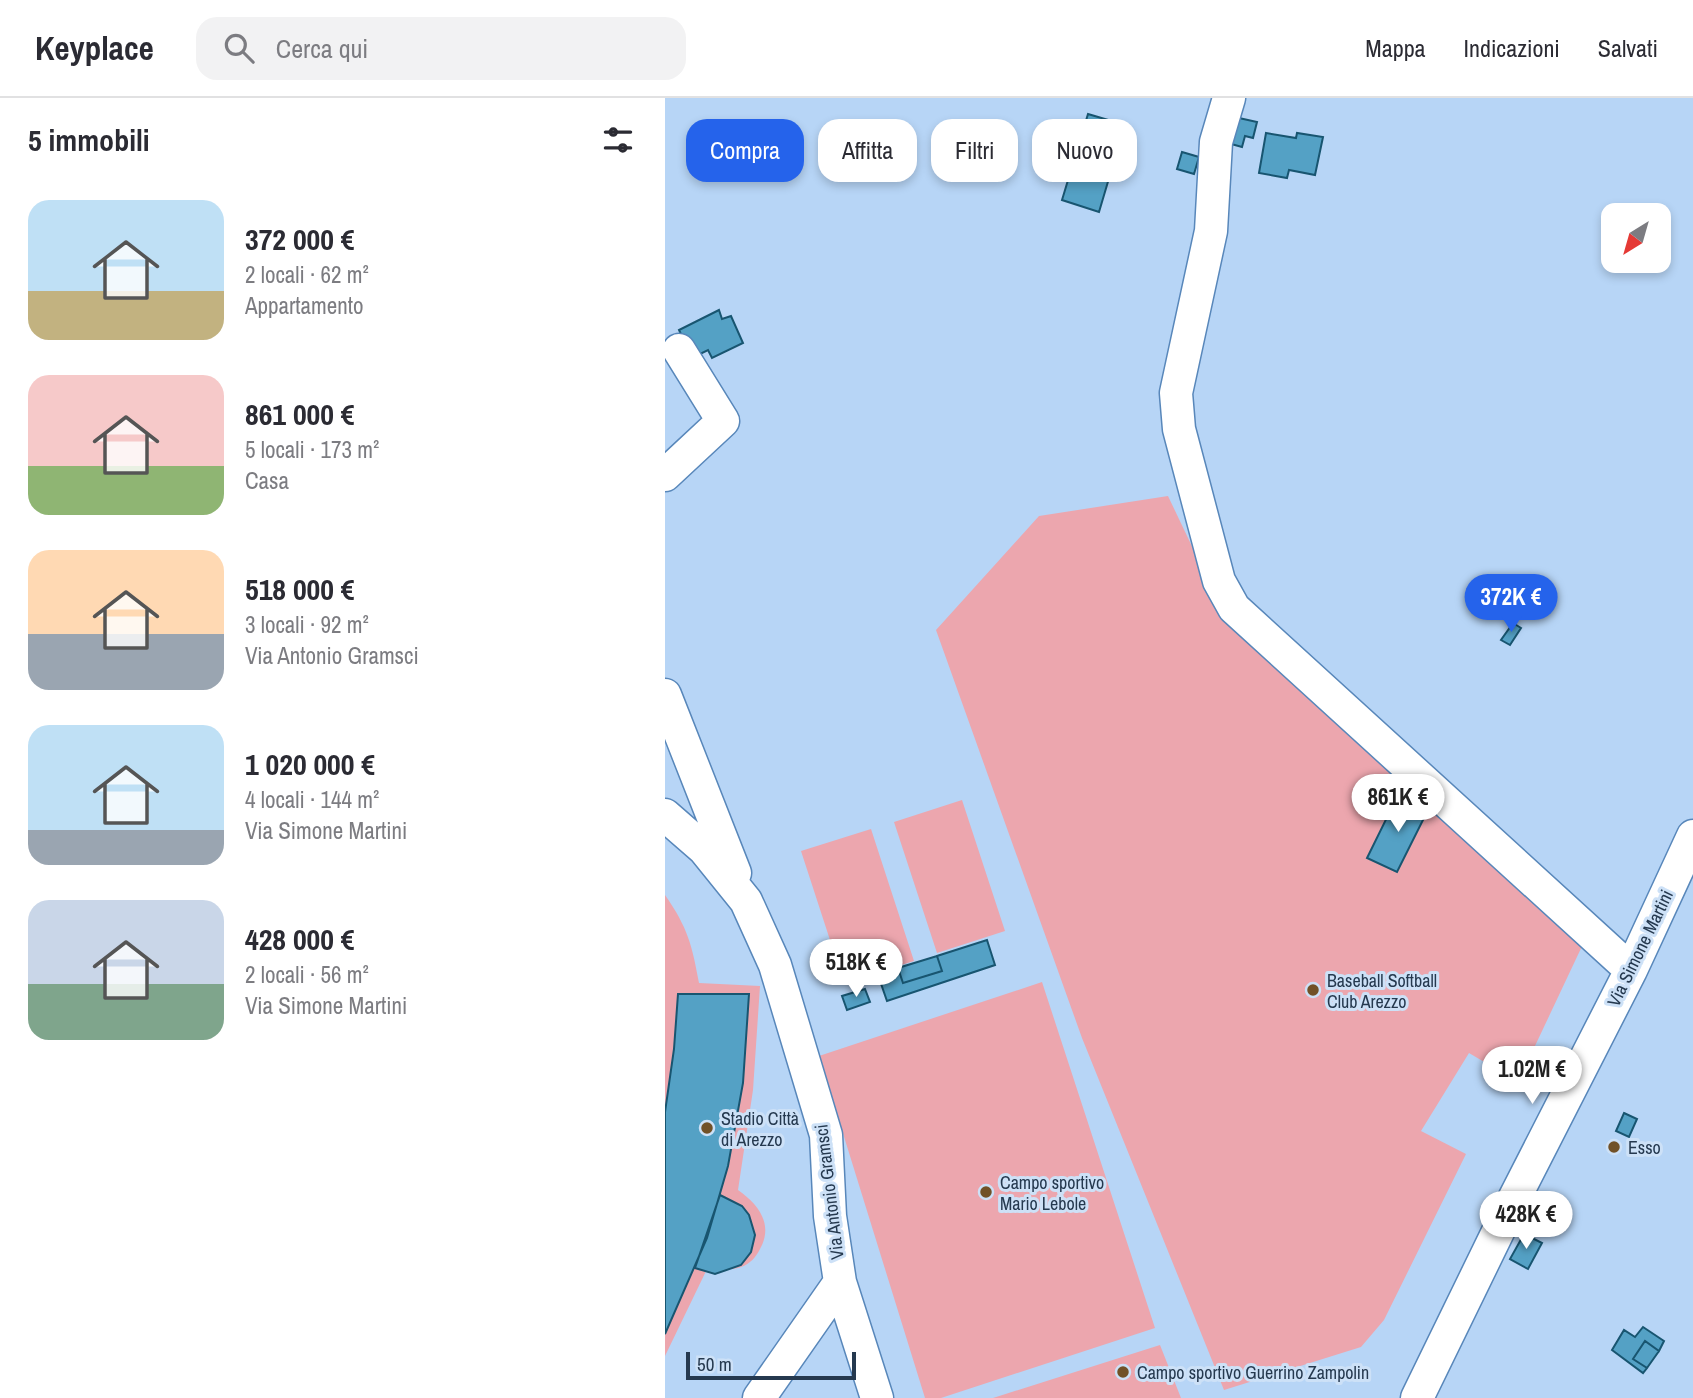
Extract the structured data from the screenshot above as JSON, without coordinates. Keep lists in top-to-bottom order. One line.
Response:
{"streets":{"street":["Via Simone Martini","Via Antonio Gramsci"]},"places":["Baseball Softball Club Arezzo","Stadio Città di Arezzo","Esso","Campo sportivo Mario Lebole","Campo sportivo Guerrino Zampolin"],"scale_bar":"50 m","north":"bottom left","page":{"header":"Keyplace","search":"Cerca qui","nav":["Mappa","Indicazioni","Salvati"],"heading":"5 immobili","chip":["Compra","Affitta","Filtri","Nuovo"],"list":[{"name":"372 000 €","note":"2 locali · 62 m² · Appartamento"},{"name":"861 000 €","note":"5 locali · 173 m² · Casa"},{"name":"518 000 €","note":"3 locali · 92 m² · Via Antonio Gramsci"},{"name":"1 020 000 €","note":"4 locali · 144 m² · Via Simone Martini"},{"name":"428 000 €","note":"2 locali · 56 m² · Via Simone Martini"}],"price":["372K €","861K €","518K €","1.02M €","428K €"],"scale":"50 m"}}
